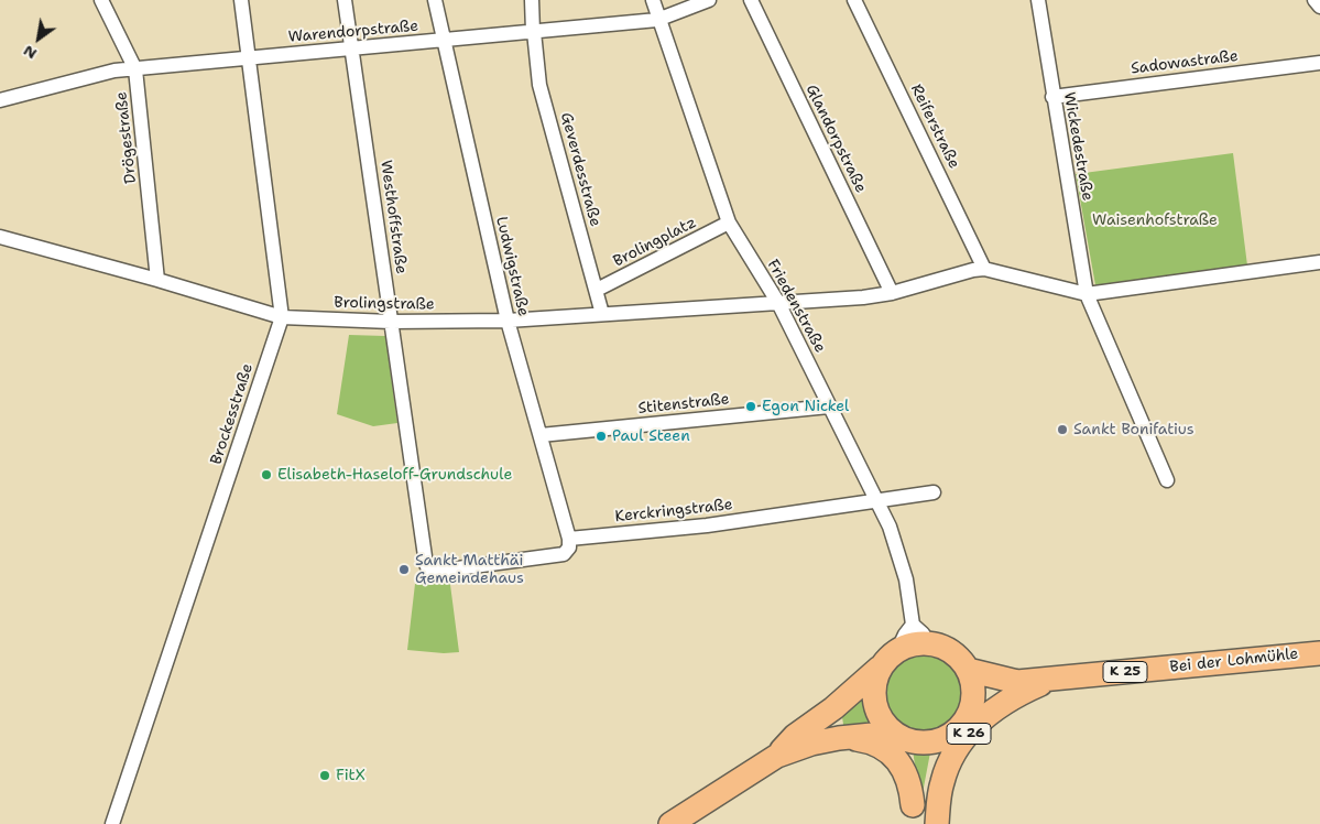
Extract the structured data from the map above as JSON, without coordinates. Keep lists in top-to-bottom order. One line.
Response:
{"streets":{"main road":["Bei der Lohmühle","K 25","K 26"],"street":["Warendorpstraße","Sadowastraße","Reiferstraße","Drögestraße","Glandorpstraße","Wickedestraße","Geverdesstraße","Westhoffstraße","Brolingplatz","Ludwigstraße","Brolingstraße","Friedenstraße","Stitenstraße","Brockesstraße","Kerckringstraße"]},"crossings":[["Warendorpstraße","Drögestraße"],["Warendorpstraße","Geverdesstraße"],["Warendorpstraße","Westhoffstraße"],["Warendorpstraße","Ludwigstraße"],["Warendorpstraße","Friedenstraße"],["Warendorpstraße","Brockesstraße"],["Sadowastraße","Wickedestraße"],["Drögestraße","Brolingstraße"],["Geverdesstraße","Brolingplatz"],["Geverdesstraße","Brolingstraße"],["Westhoffstraße","Ludwigstraße"],["Westhoffstraße","Brolingstraße"],["Westhoffstraße","Kerckringstraße"],["Brolingplatz","Friedenstraße"],["Ludwigstraße","Brolingstraße"],["Ludwigstraße","Stitenstraße"],["Ludwigstraße","Kerckringstraße"],["Brolingstraße","Friedenstraße"],["Brolingstraße","Brockesstraße"],["Friedenstraße","Stitenstraße"],["Friedenstraße","Kerckringstraße"],["Bei der Lohmühle","K 26"]],"parks":["Waisenhofstraße"],"places":["Egon Nickel","Sankt Bonifatius","Paul Steen","Elisabeth-Haseloff-Grundschule","Sankt Matthäi Gemeindehaus","FitX"],"north":"bottom left"}
